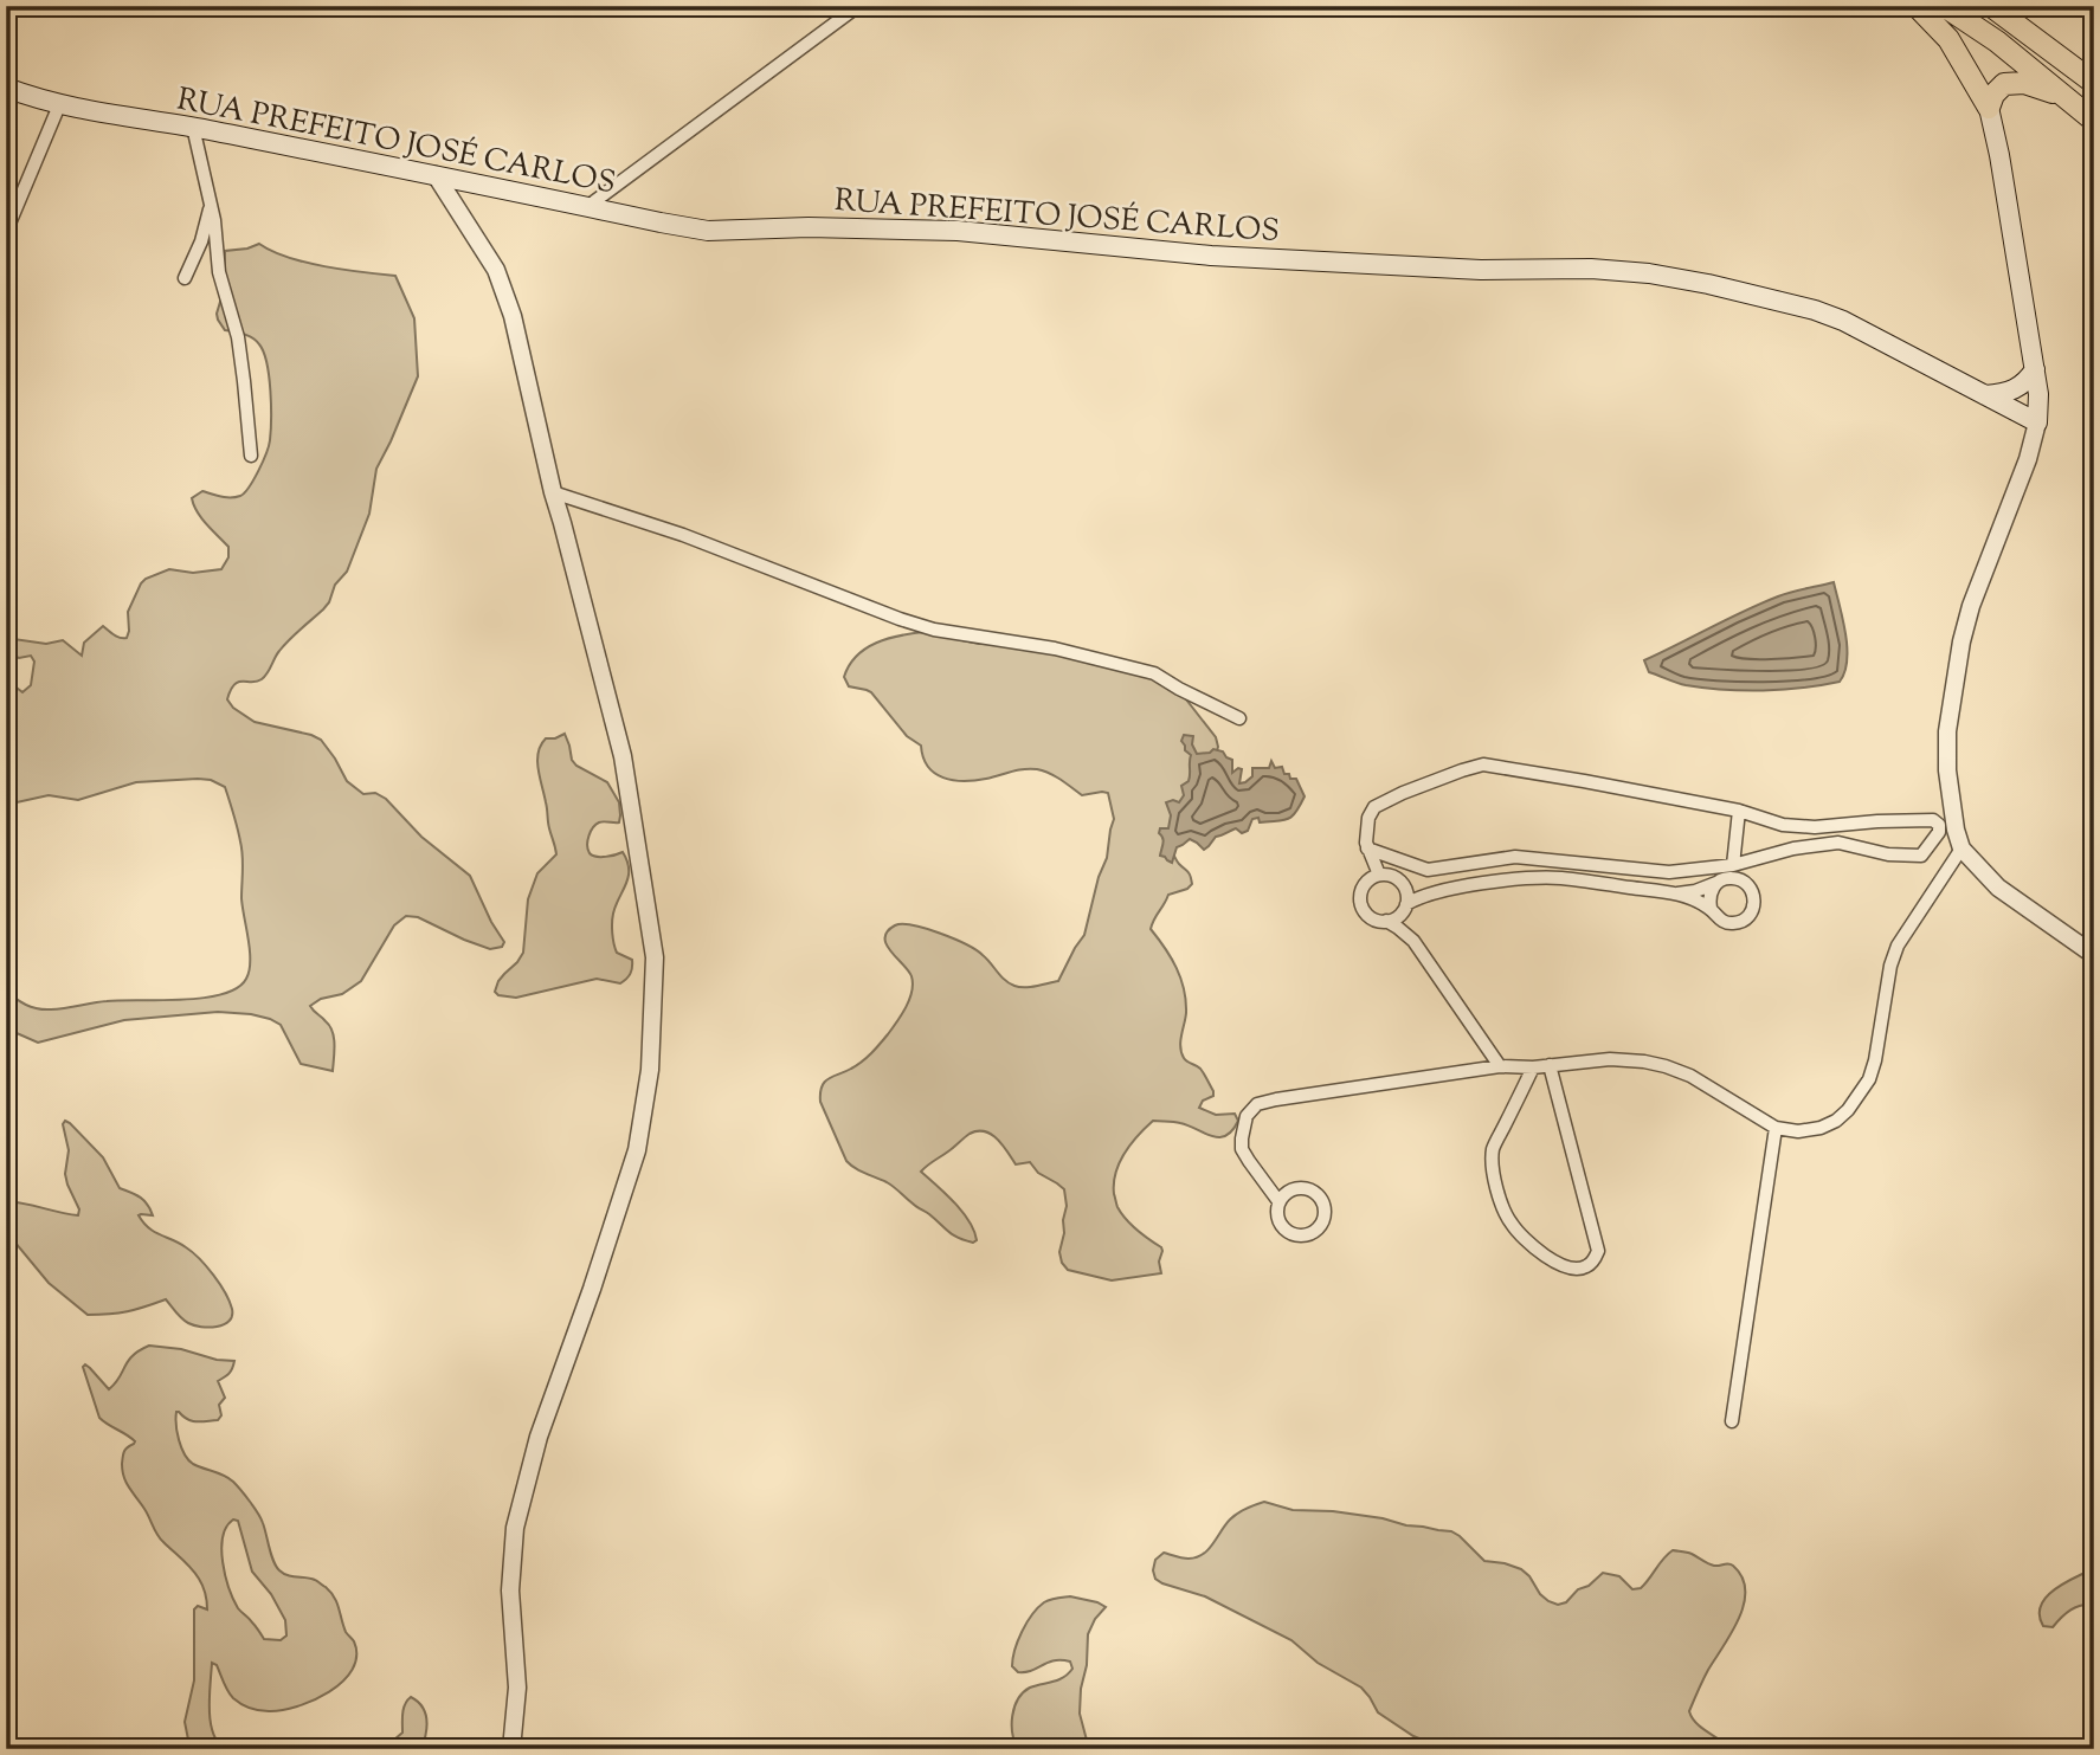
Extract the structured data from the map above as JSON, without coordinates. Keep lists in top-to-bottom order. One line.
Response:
{"streets":{"main road":["RUA PREFEITO JOSÉ CARLOS"]}}
